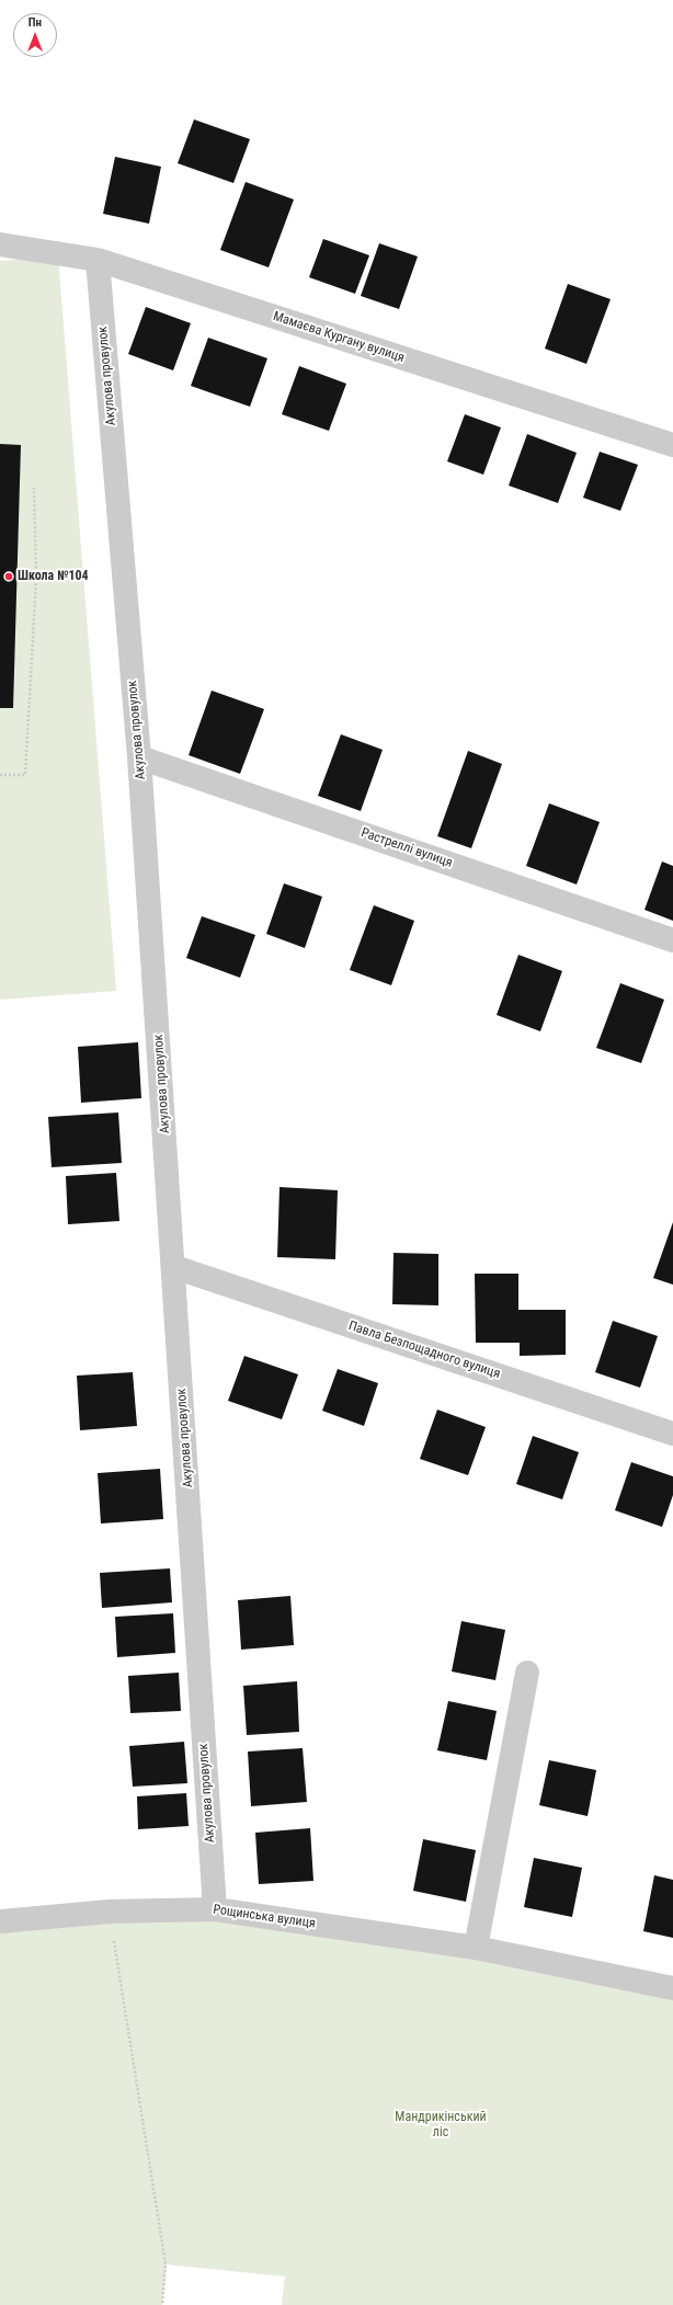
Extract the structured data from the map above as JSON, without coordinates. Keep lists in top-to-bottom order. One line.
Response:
{"streets":{"street":["Мамаєва Кургану вулиця","Акулова провулок","Растреллі вулиця","Павла Безпощадного вулиця","Рощинська вулиця"]},"crossings":[["Мамаєва Кургану вулиця","Акулова провулок"],["Акулова провулок","Растреллі вулиця"],["Акулова провулок","Павла Безпощадного вулиця"],["Акулова провулок","Рощинська вулиця"]],"parks":["Мандрикінський ліс"],"places":["Школа №104"],"north":"top"}
